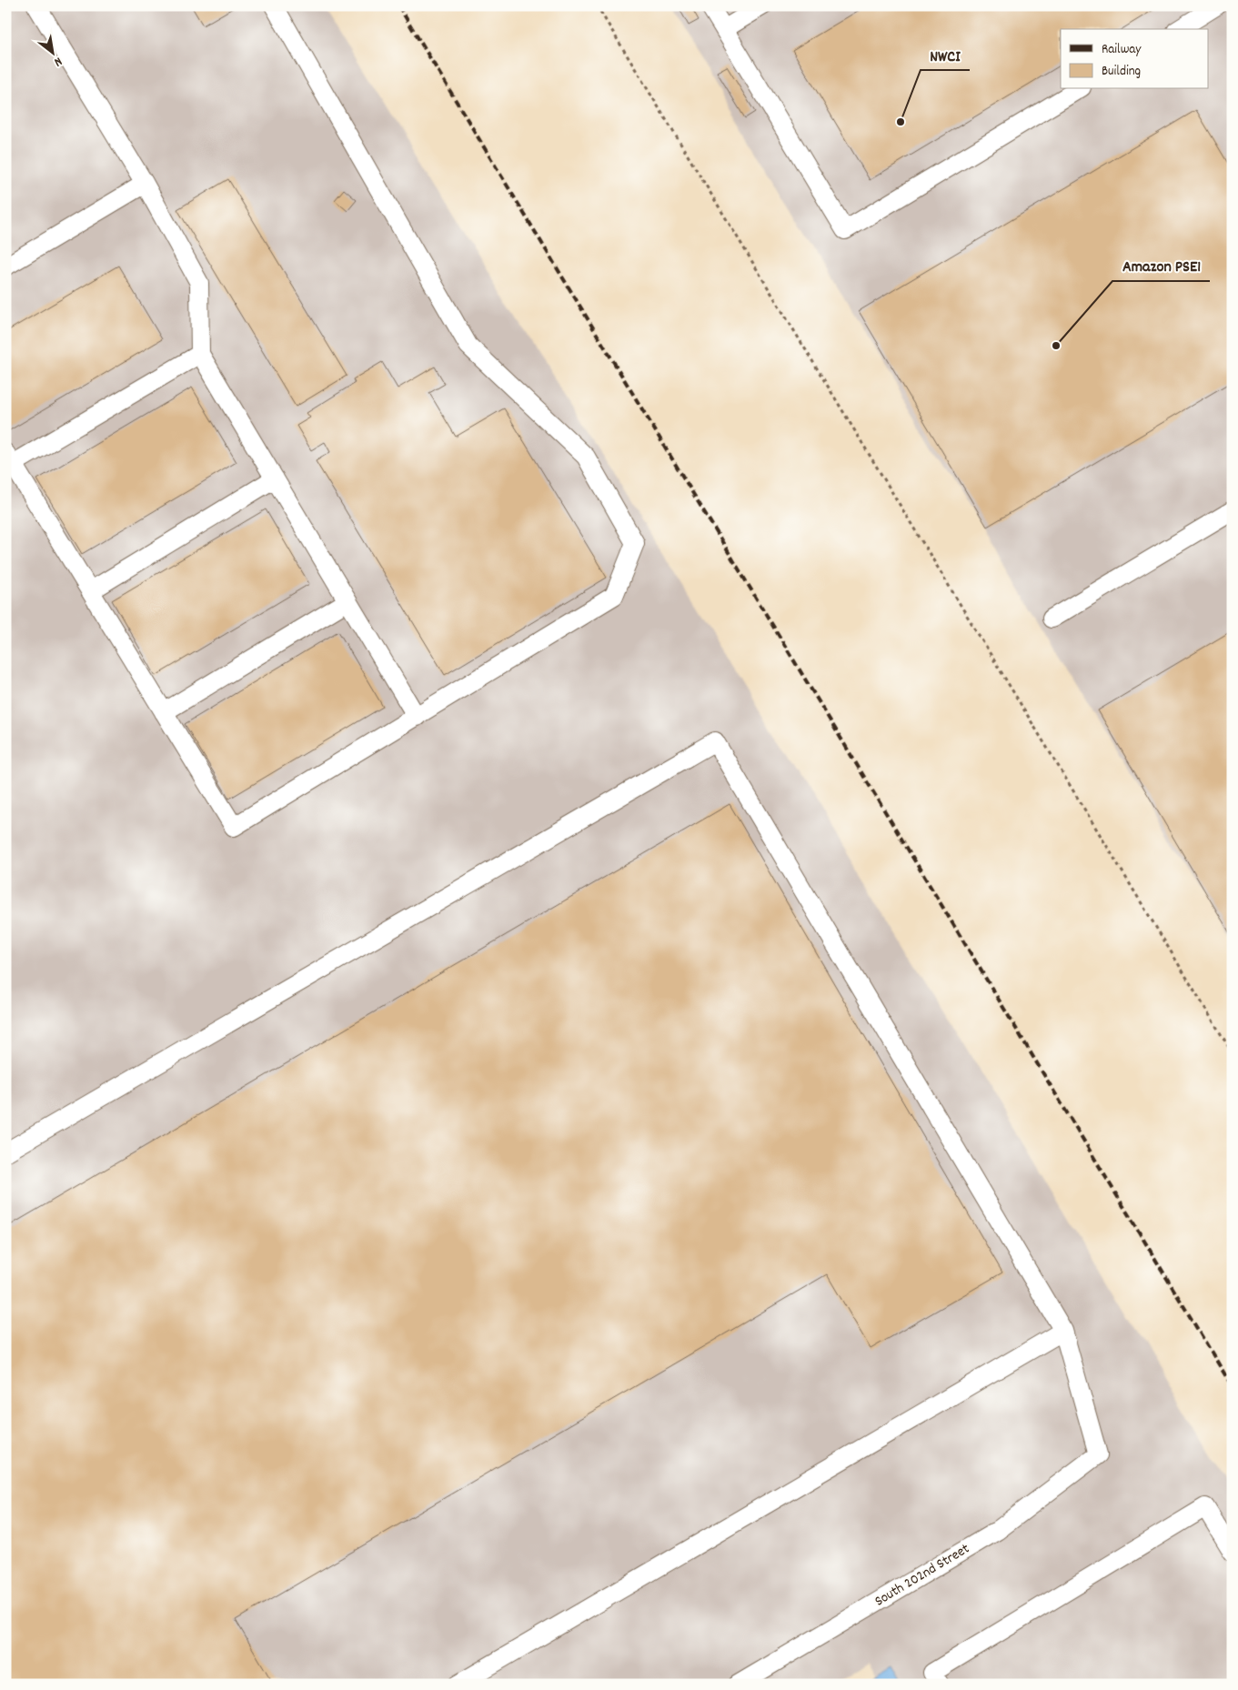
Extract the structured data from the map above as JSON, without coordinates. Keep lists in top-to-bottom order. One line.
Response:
{"streets":{"lane":["South 202nd Street"]},"places":["NWCI","Amazon PSE1"],"legend":["Railway","Building"],"north":"bottom right"}
